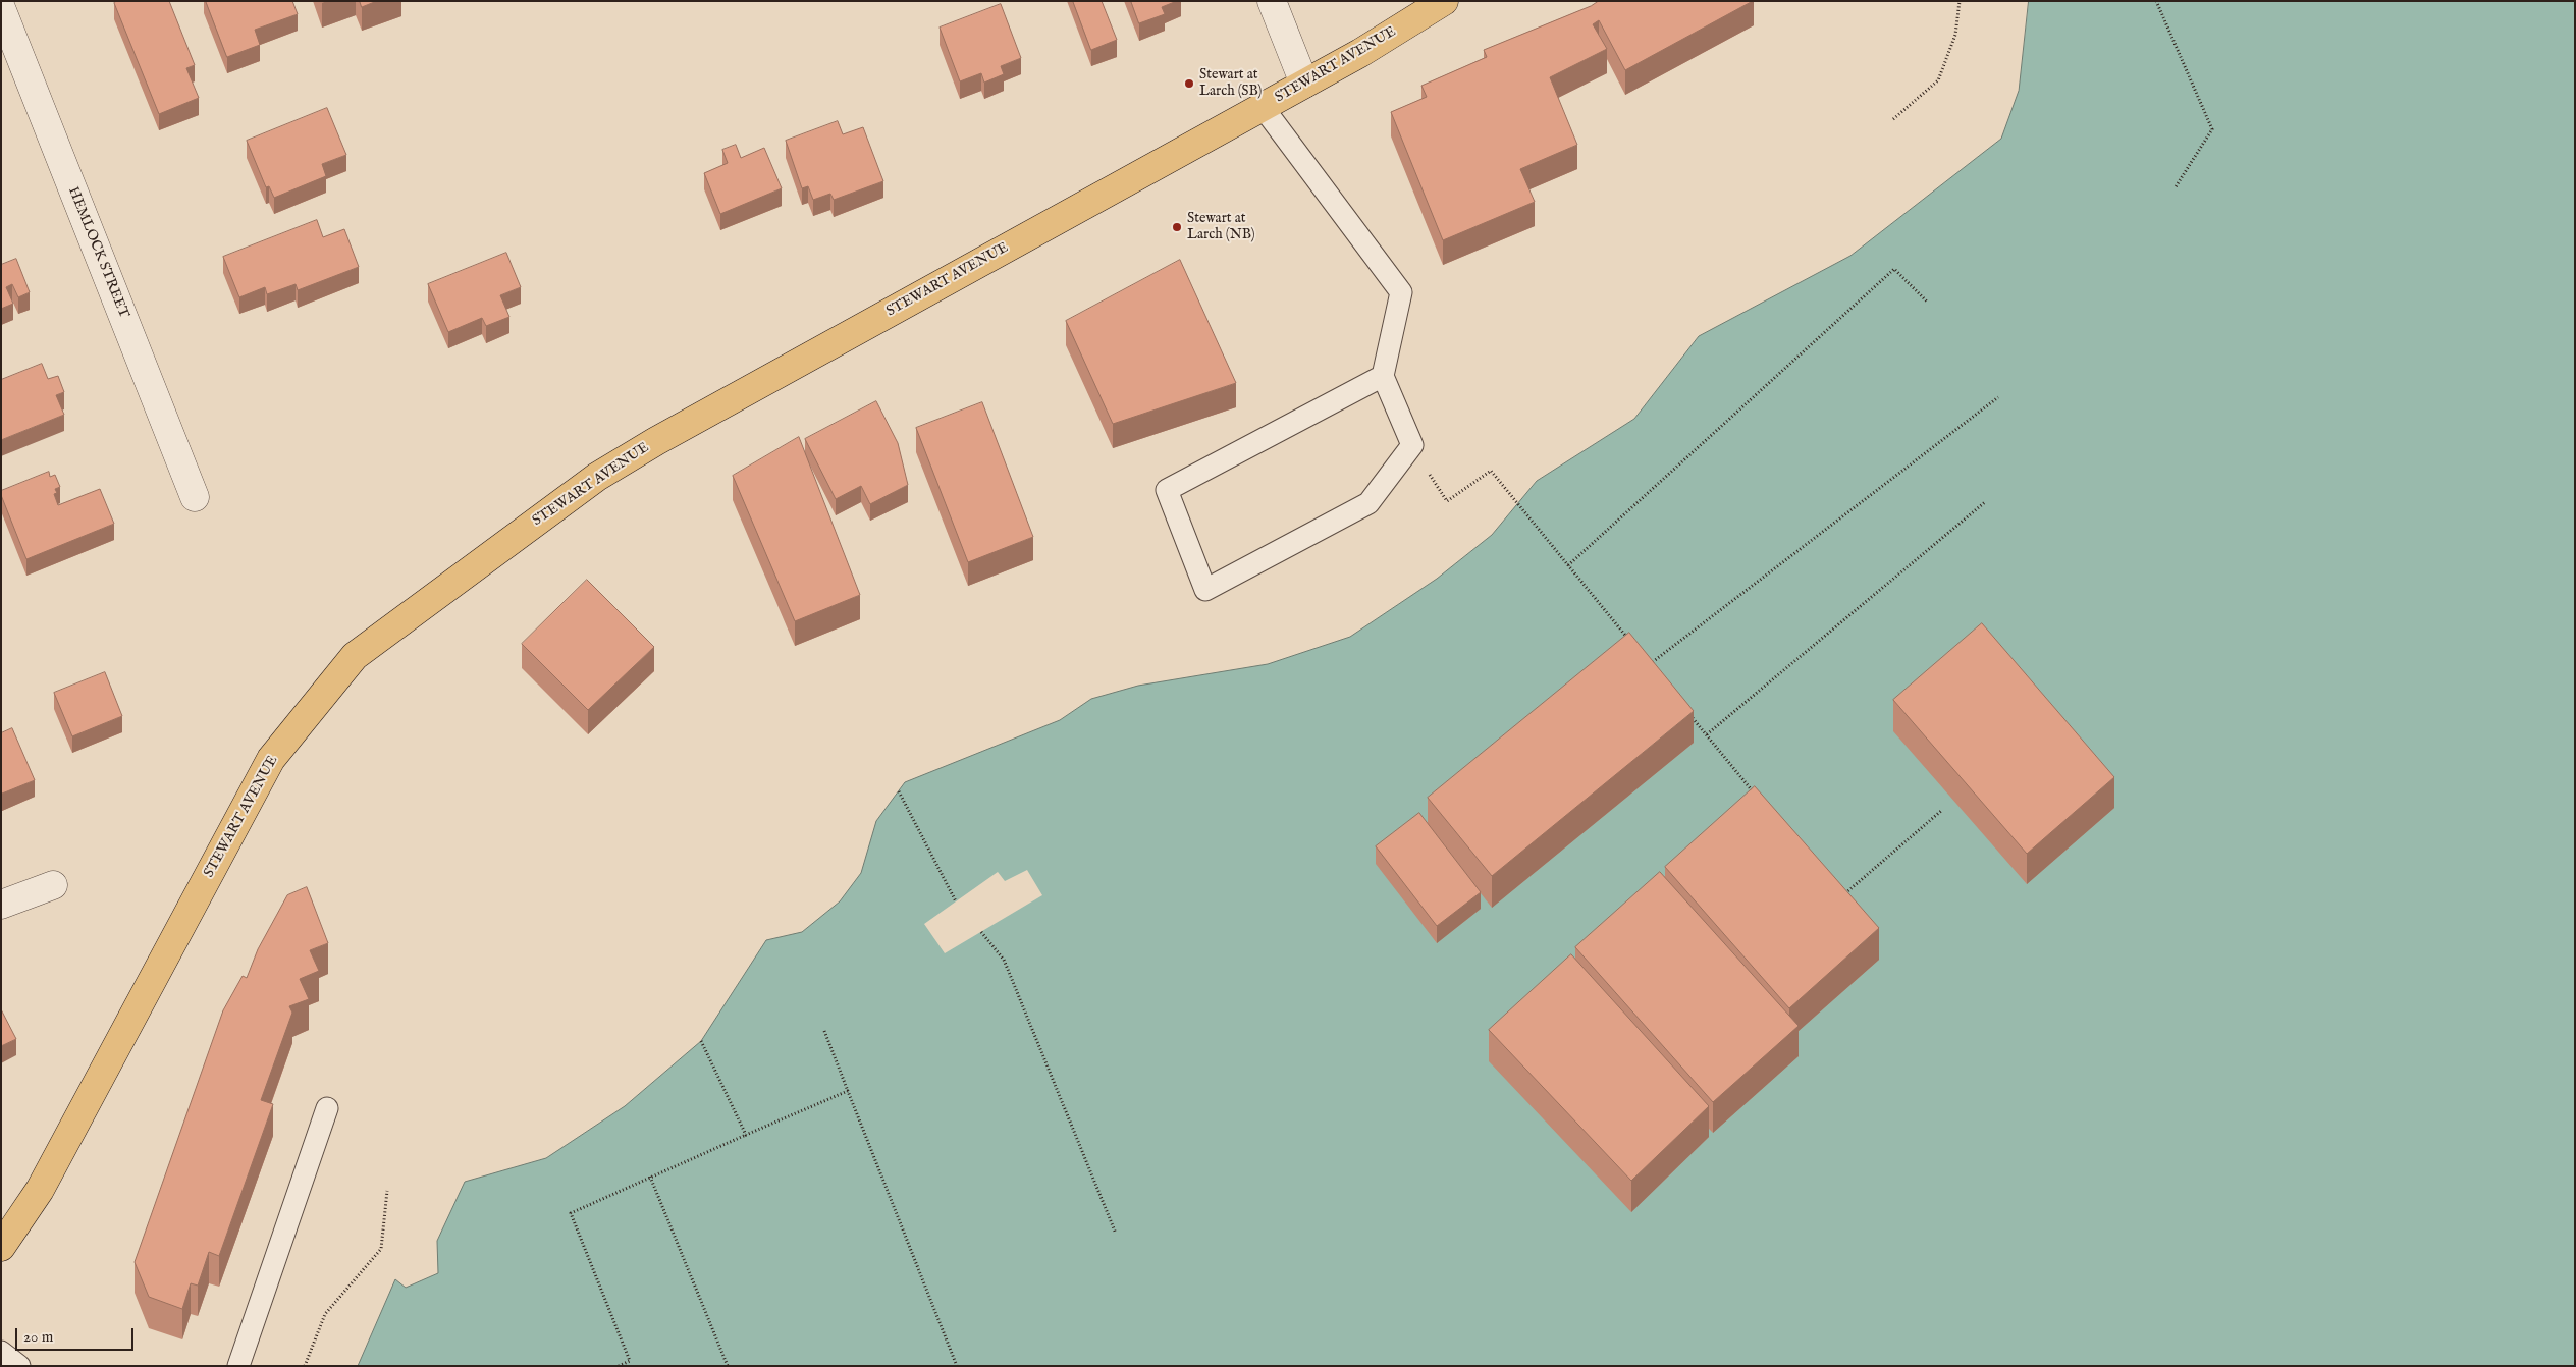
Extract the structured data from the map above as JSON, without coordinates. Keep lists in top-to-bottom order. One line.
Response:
{"streets":{"highway":["STEWART AVENUE"],"street":["HEMLOCK STREET"]},"places":["Stewart at Larch (SB)","Stewart at Larch (NB)"],"scale_bar":"20 m"}
